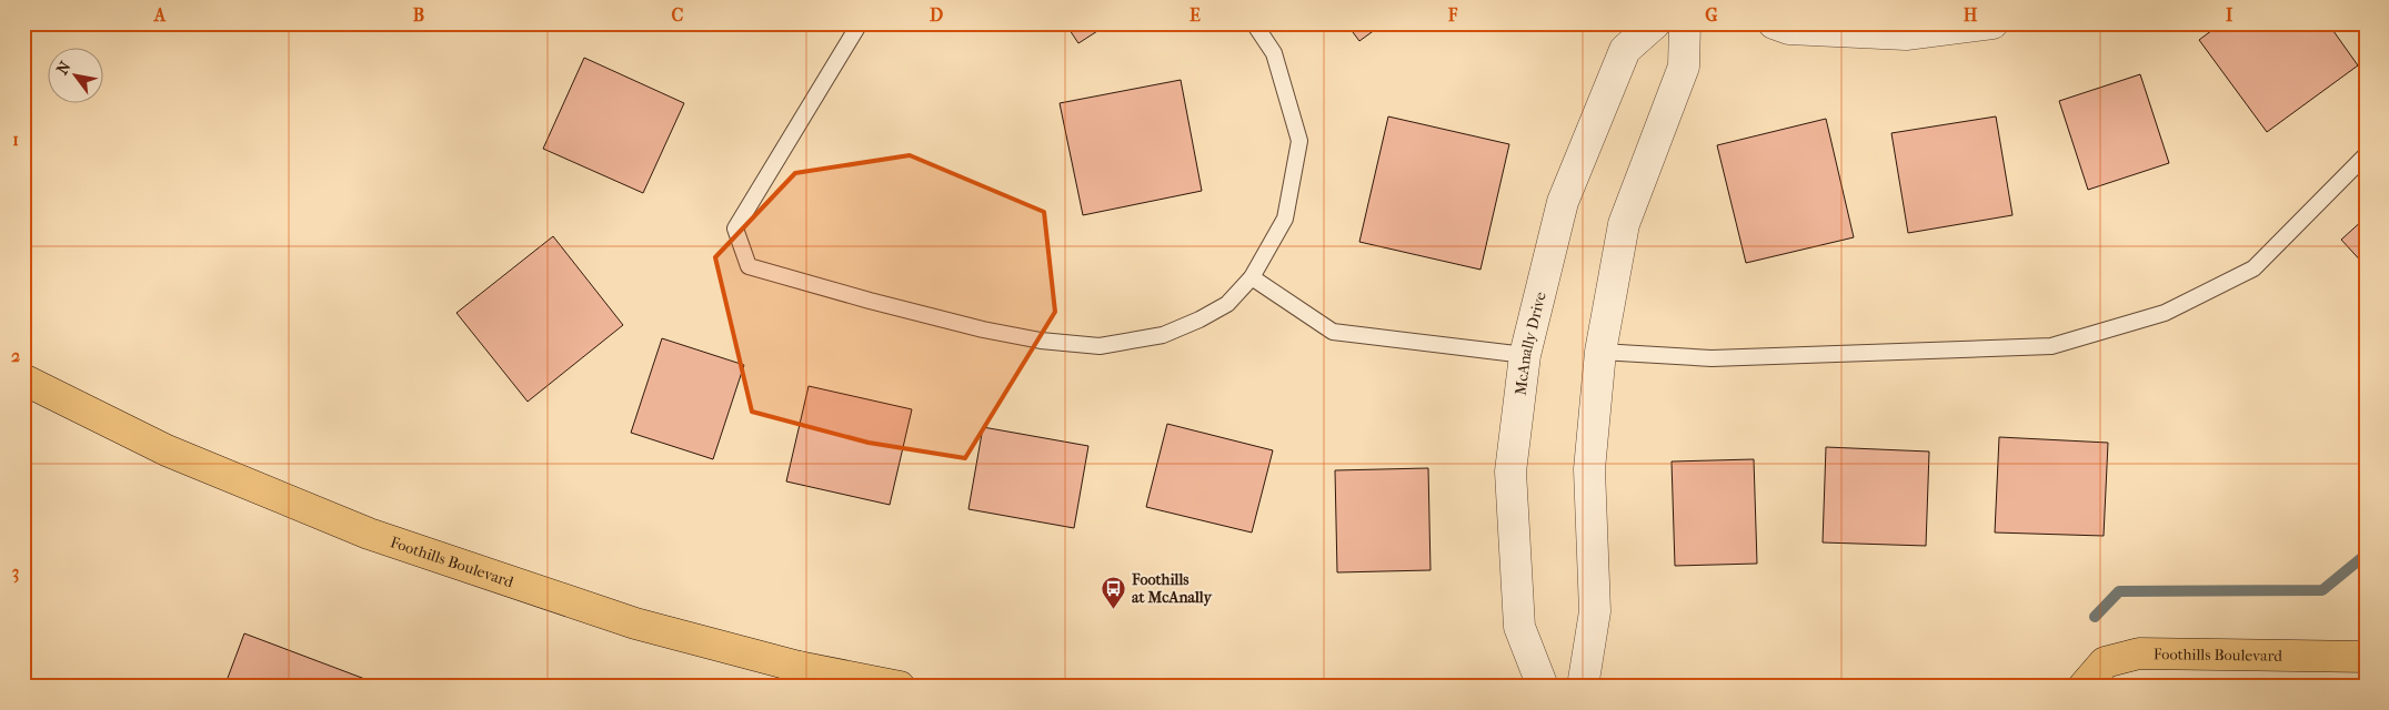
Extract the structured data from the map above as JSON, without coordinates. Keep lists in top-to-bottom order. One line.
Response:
{"streets":{"main road":["Foothills Boulevard"],"street":["McAnally Drive"]},"places":{"bus stop":["Foothills at McAnally"]},"north":"top left","grid":{"columns":["A","B","C","D","E","F","G","H","I"],"rows":["1","2","3"]}}
